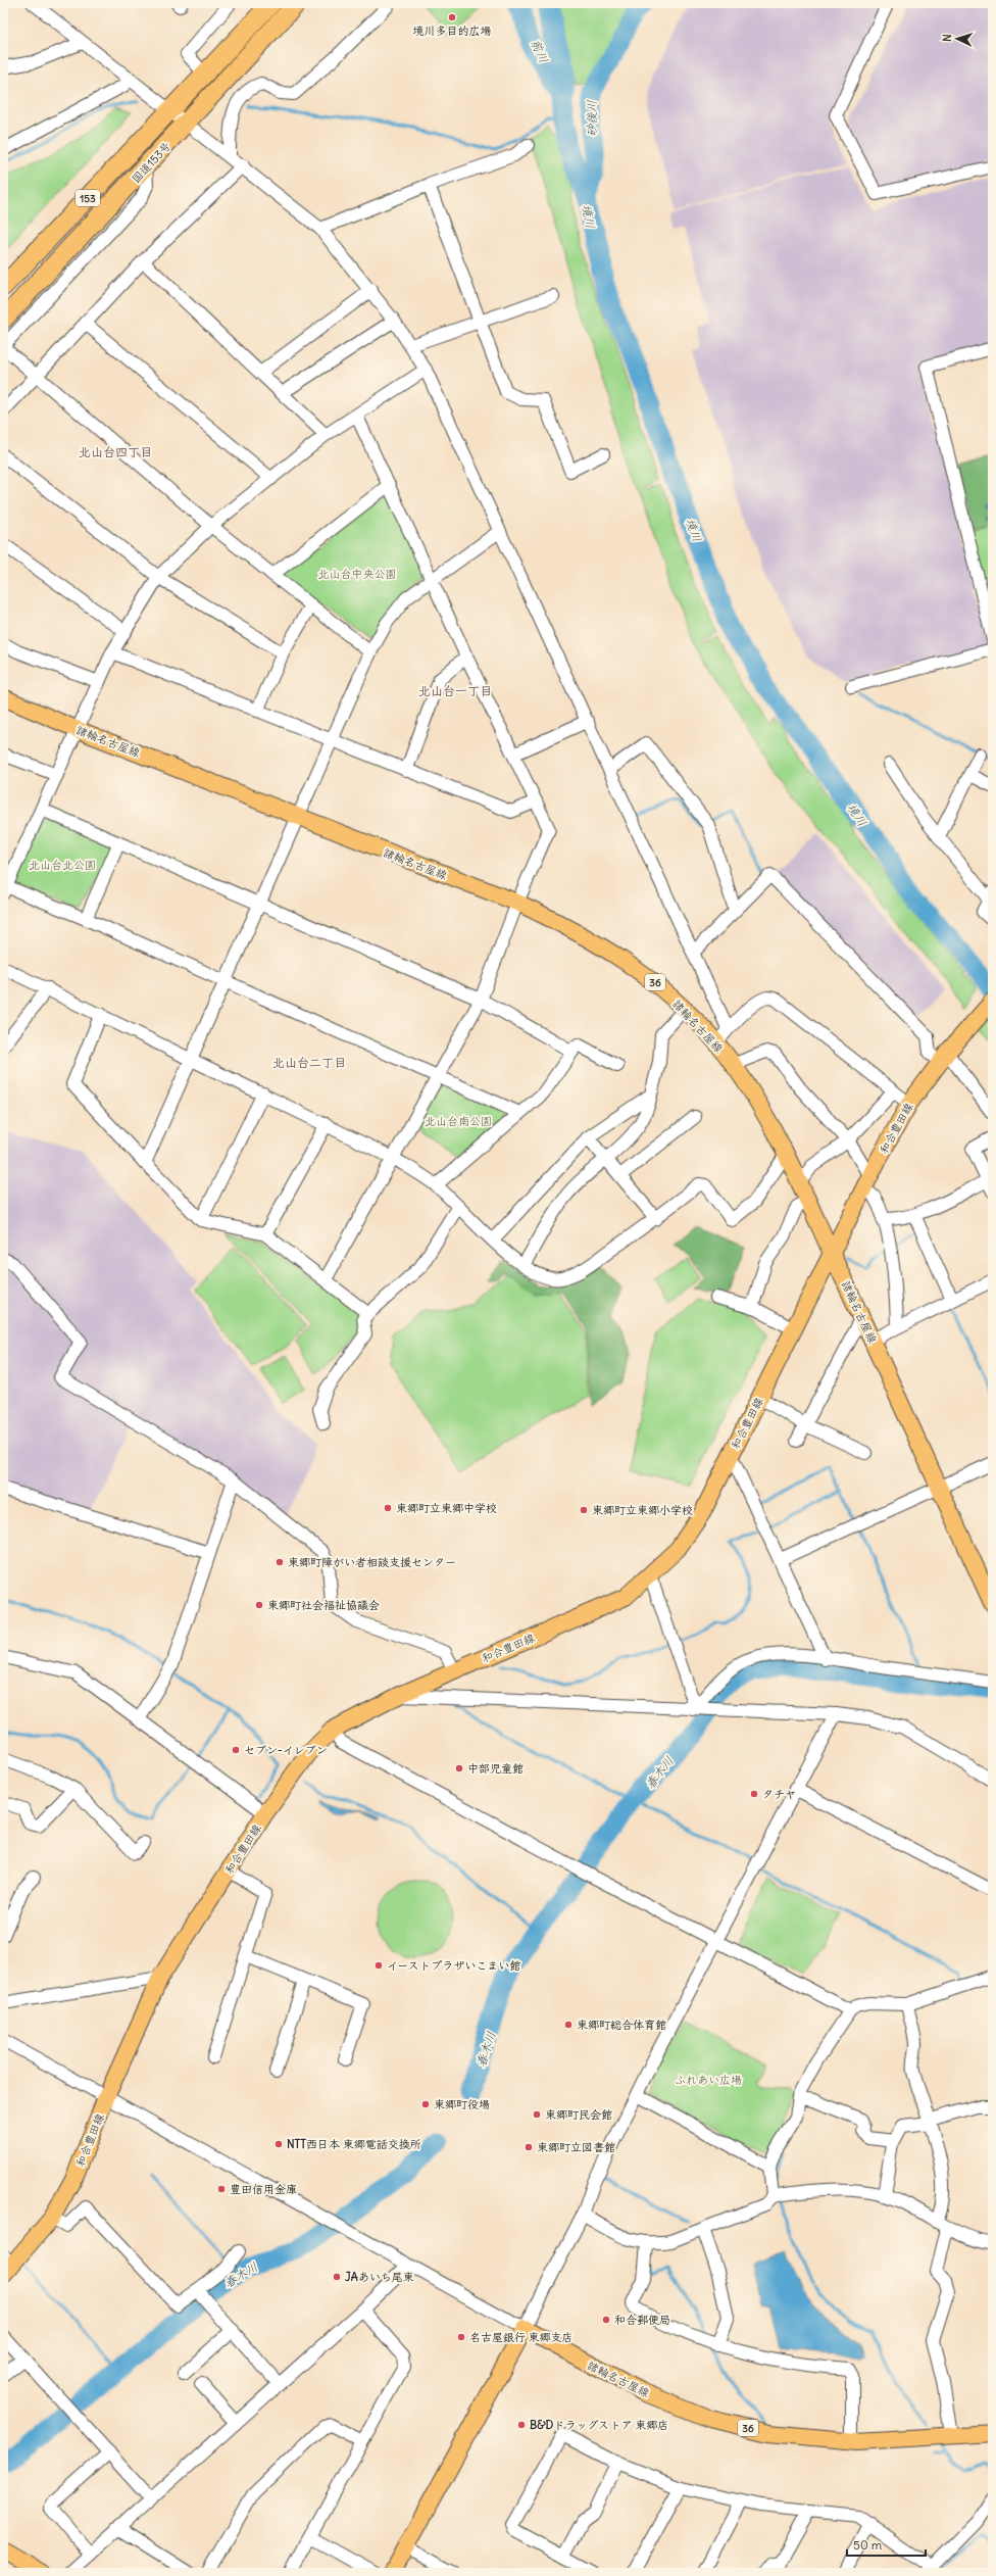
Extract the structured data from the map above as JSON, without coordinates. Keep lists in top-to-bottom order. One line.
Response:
{"streets":{"highway":["国道153号","153"],"main road":["諸輪名古屋線","36","和合豊田線"]},"crossings":[["諸輪名古屋線","和合豊田線"]],"districts":["北山台四丁目","北山台一丁目","北山台二丁目"],"water":["前川","砂後川","境川","春木川"],"parks":["北山台中央公園","北山台北公園","北山台南公園","ふれあい広場"],"places":["境川多目的広場","東郷町立東郷中学校","東郷町立東郷小学校","東郷町障がい者相談支援センター","東郷町社会福祉協議会","セブン-イレブン","中部児童館","タチヤ","イーストプラザいこまい館","東郷町総合体育館","東郷町役場","東郷町民会館","NTT西日本 東郷電話交換所","東郷町立図書館","豊田信用金庫","JAあいち尾東","和合郵便局","名古屋銀行 東郷支店","B&Dドラッグストア 東郷店"],"scale_bar":"50 m","north":"left"}
